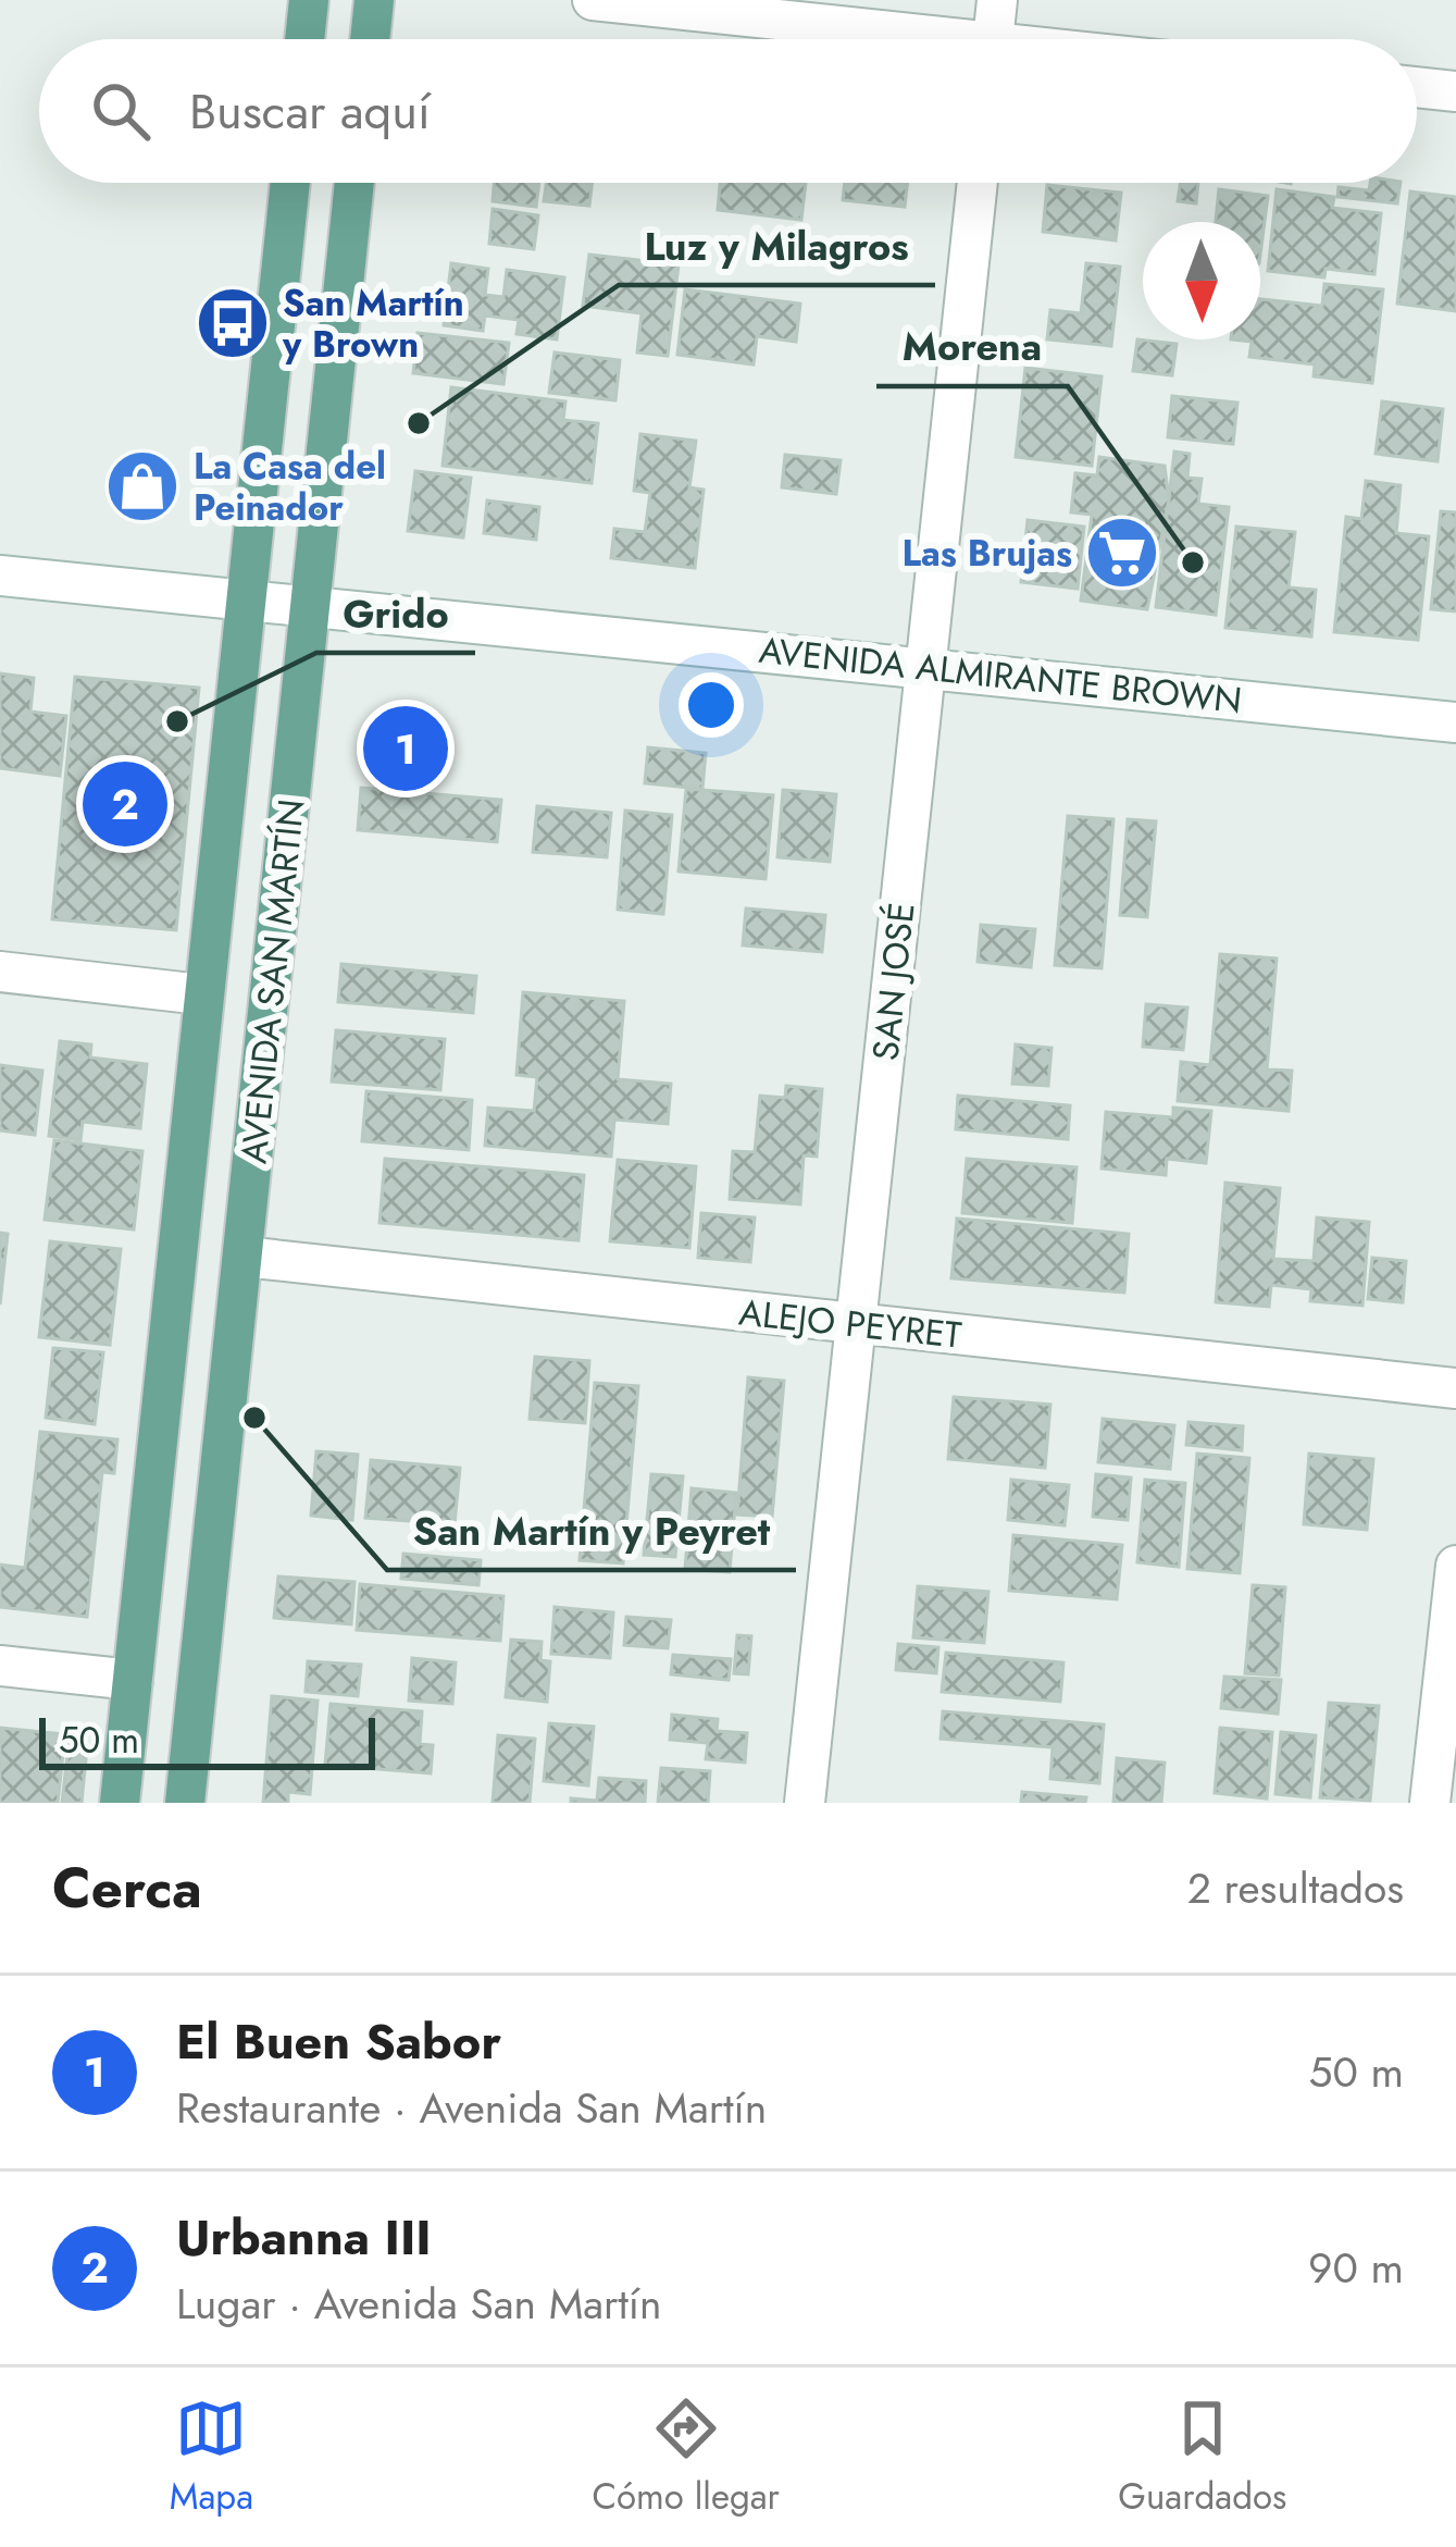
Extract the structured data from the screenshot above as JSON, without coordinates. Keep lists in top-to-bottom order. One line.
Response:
{"streets":{"main road":["AVENIDA SAN MARTÍN"],"street":["AVENIDA ALMIRANTE BROWN","SAN JOSÉ","ALEJO PEYRET"]},"crossings":[["AVENIDA ALMIRANTE BROWN","AVENIDA SAN MARTÍN"],["AVENIDA ALMIRANTE BROWN","SAN JOSÉ"],["AVENIDA SAN MARTÍN","ALEJO PEYRET"],["SAN JOSÉ","ALEJO PEYRET"]],"places":{"bus stop":["San Martín y Brown"],"other":["Luz y Milagros","Morena","Grido","San Martín y Peyret"],"shop":["La Casa del Peinador"],"supermarket":["Las Brujas"]},"scale_bar":"50 m","north":"bottom","page":{"search":"Buscar aquí","pins":["1","2"],"scale":"50 m","heading":["Cerca","2 resultados"],"list":[{"mark":"1","name":"El Buen Sabor","note":"Restaurante · Avenida San Martín","value":"50 m"},{"mark":"2","name":"Urbanna III","note":"Lugar · Avenida San Martín","value":"90 m"}],"nav":["Mapa","Cómo llegar","Guardados"]}}
